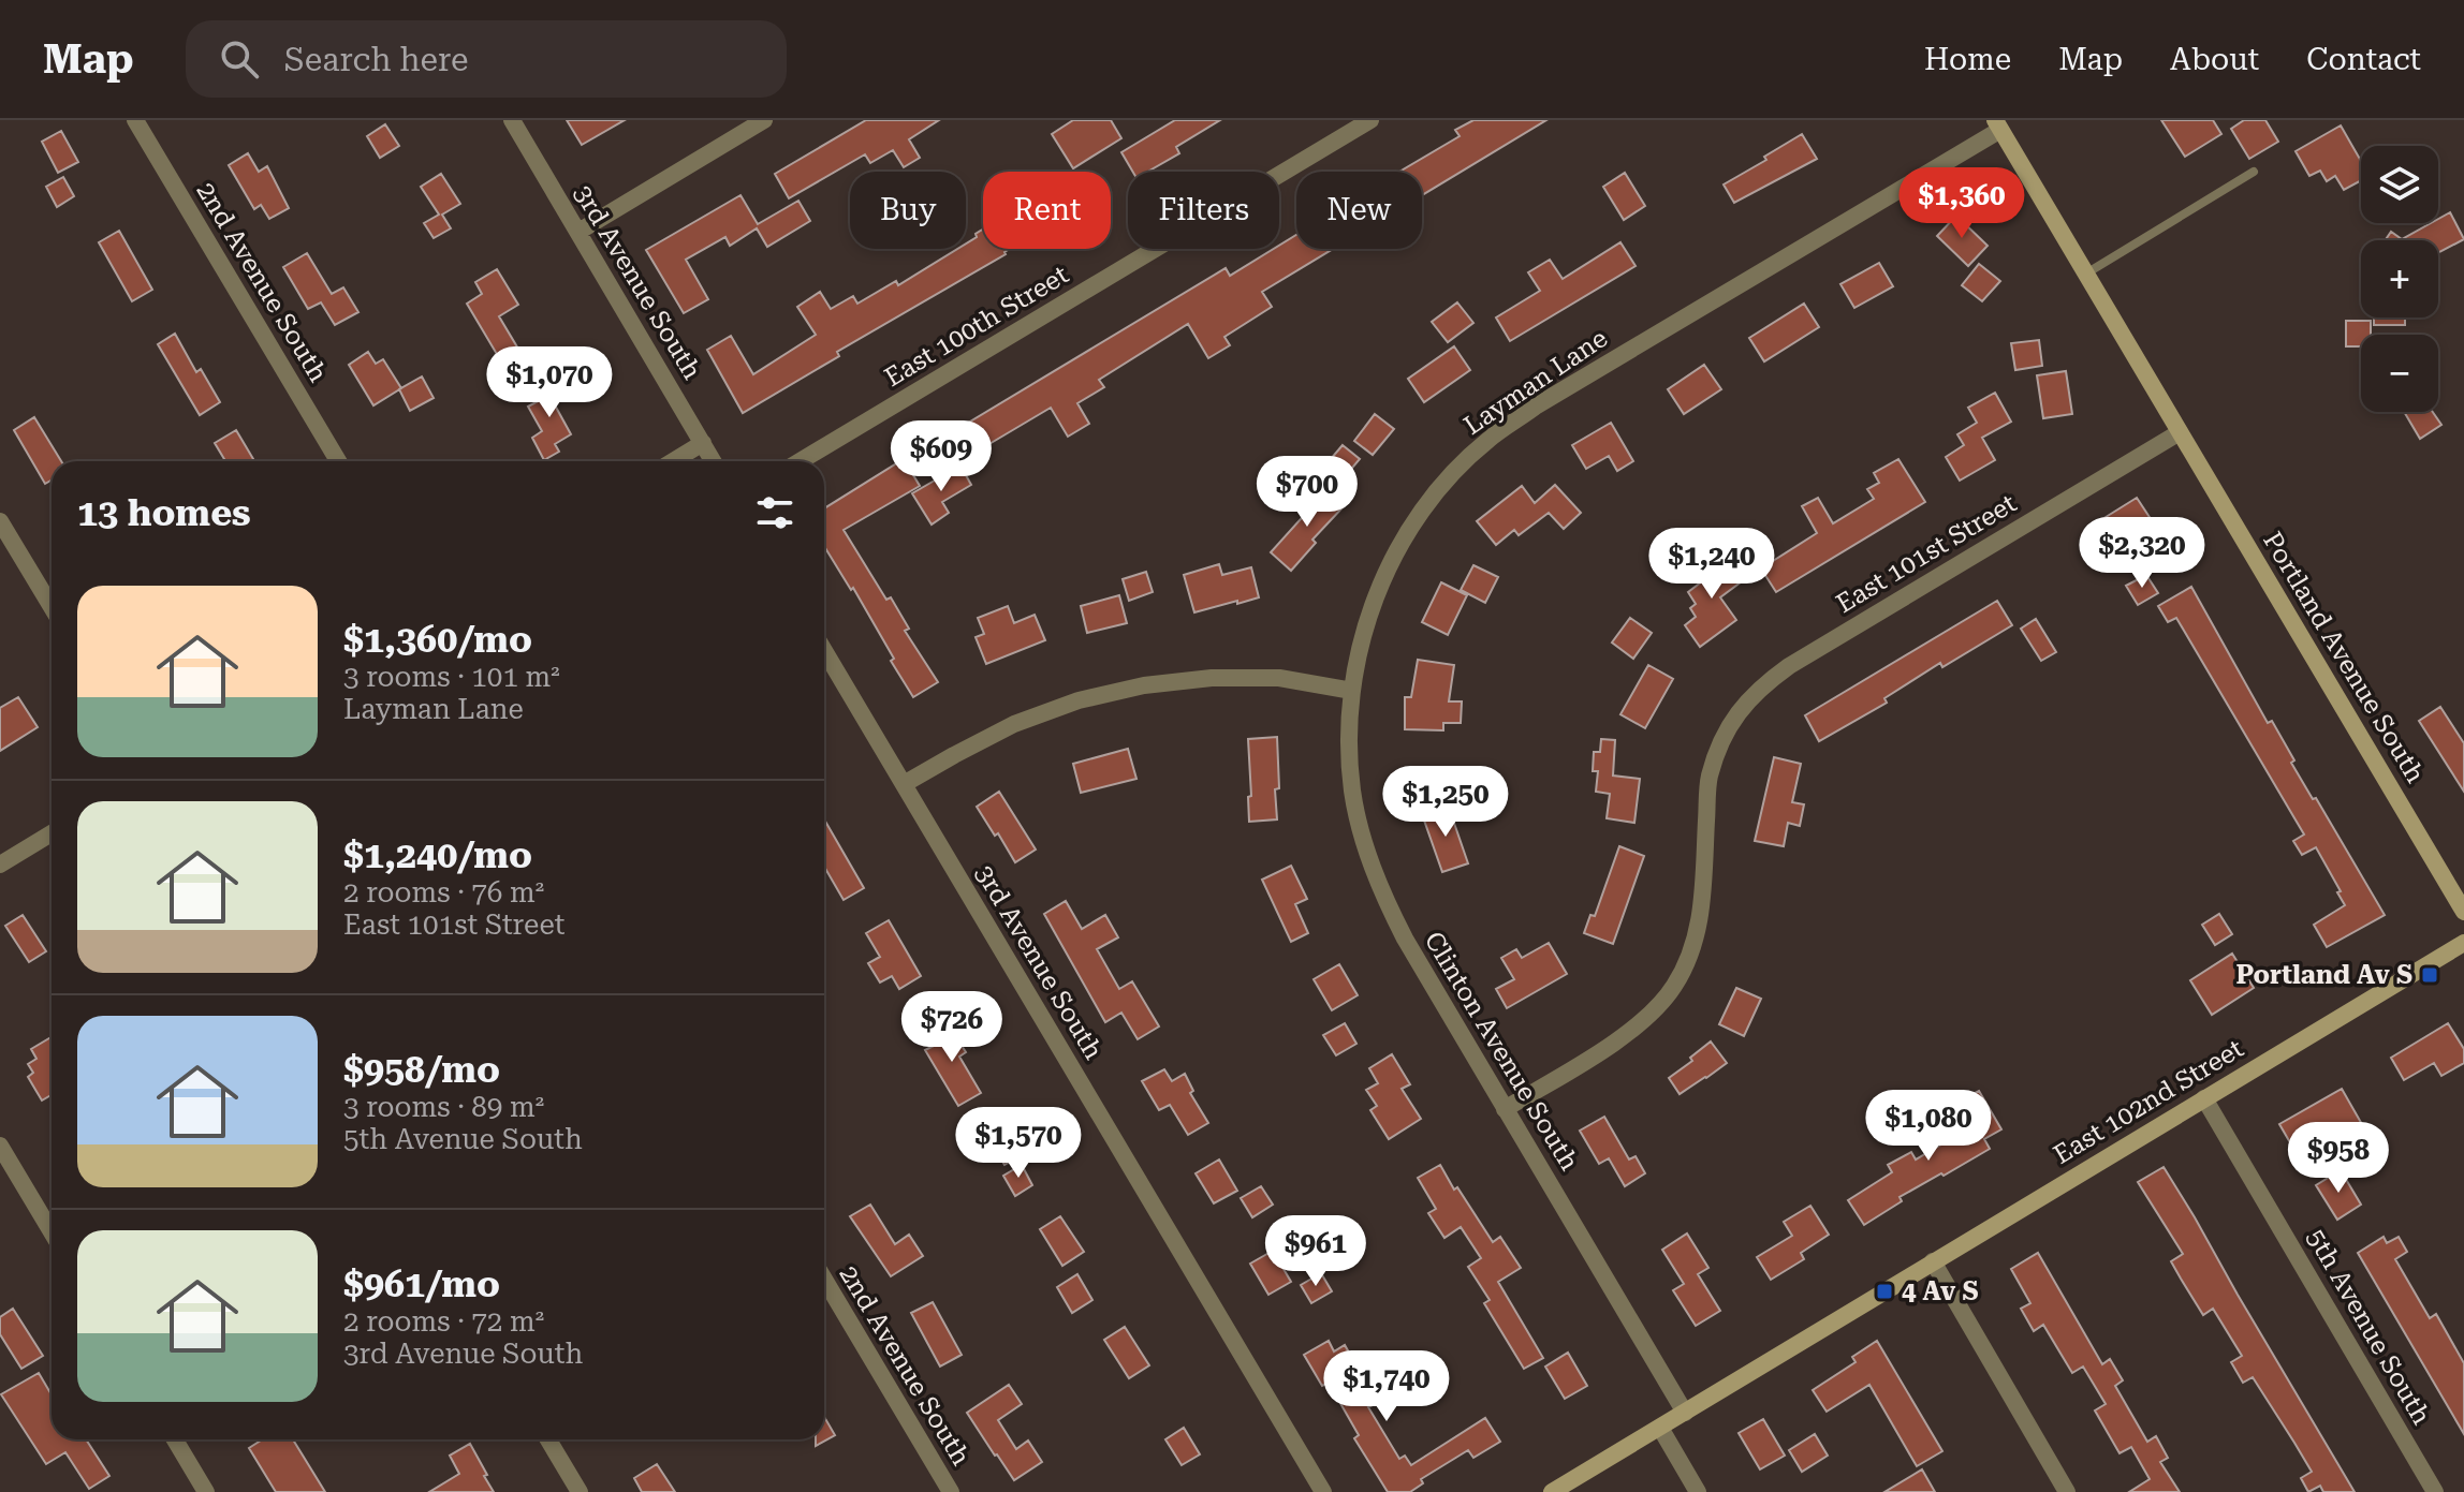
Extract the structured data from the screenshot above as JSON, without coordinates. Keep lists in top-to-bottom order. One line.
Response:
{"streets":{"street":["2nd Avenue South","3rd Avenue South","East 100th Street","Layman Lane","East 101st Street","Portland Avenue South","Clinton Avenue South","East 102nd Street","5th Avenue South"]},"crossings":[["Layman Lane","Portland Avenue South"],["Layman Lane","Clinton Avenue South"],["East 101st Street","Portland Avenue South"],["East 101st Street","Clinton Avenue South"],["Clinton Avenue South","East 102nd Street"],["East 102nd Street","5th Avenue South"]],"places":{"transit":["Portland Av S","4 Av S"]},"page":{"header":"Map","search":"Search here","nav":["Home","Map","About","Contact"],"map_buttons":["+","−"],"price":["$1,360","$1,070","$609","$700","$2,320","$1,240","$1,250","$726","$1,080","$1,570","$958","$961","$1,740"],"chip":["Buy","Rent","Filters","New"],"heading":"13 homes","list":[{"name":"$1,360/mo","note":"3 rooms · 101 m² · Layman Lane"},{"name":"$1,240/mo","note":"2 rooms · 76 m² · East 101st Street"},{"name":"$958/mo","note":"3 rooms · 89 m² · 5th Avenue South"},{"name":"$961/mo","note":"2 rooms · 72 m² · 3rd Avenue South"}]}}
